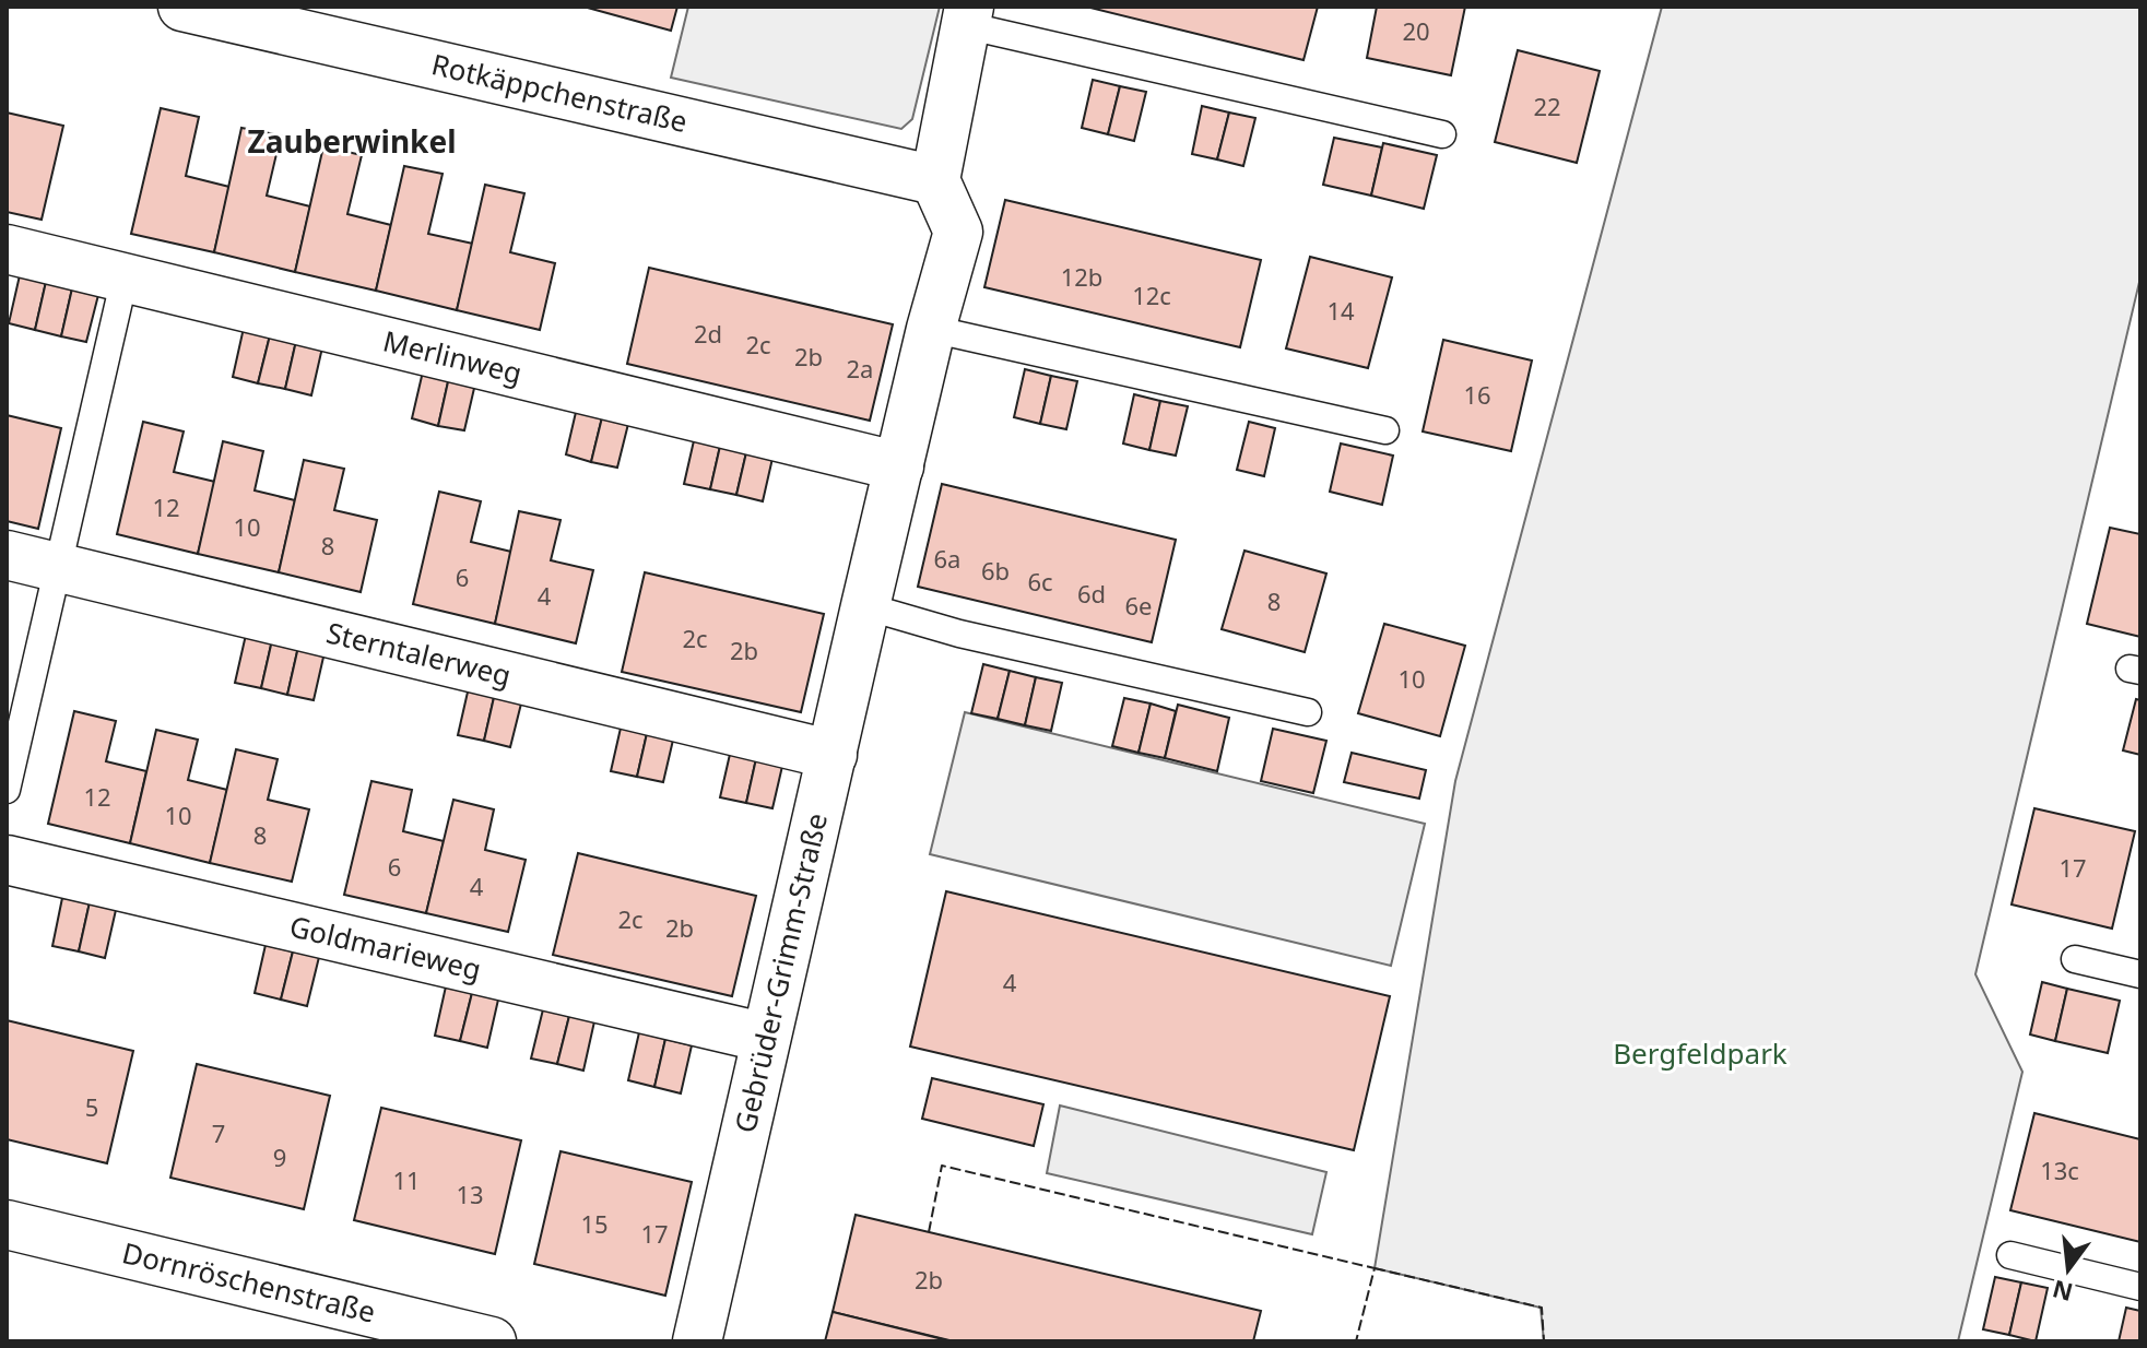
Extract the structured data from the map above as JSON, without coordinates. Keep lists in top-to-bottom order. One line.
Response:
{"streets":{"street":["Rotkäppchenstraße","Merlinweg","Sterntalerweg","Goldmarieweg","Gebrüder-Grimm-Straße","Dornröschenstraße"]},"crossings":[["Rotkäppchenstraße","Gebrüder-Grimm-Straße"],["Merlinweg","Gebrüder-Grimm-Straße"],["Sterntalerweg","Gebrüder-Grimm-Straße"],["Goldmarieweg","Gebrüder-Grimm-Straße"]],"districts":["Zauberwinkel"],"parks":["Bergfeldpark"],"house_numbers":["20","22","12b","12c","14","2d","2c","2b","2a","16","12","10","8","6a","6b","6","6c","6d","4","8","6e","2c","2b","10","12","10","8","6","17","4","2c","2b","4","5","7","9","13c","11","13","15","17","2b"],"north":"bottom"}
